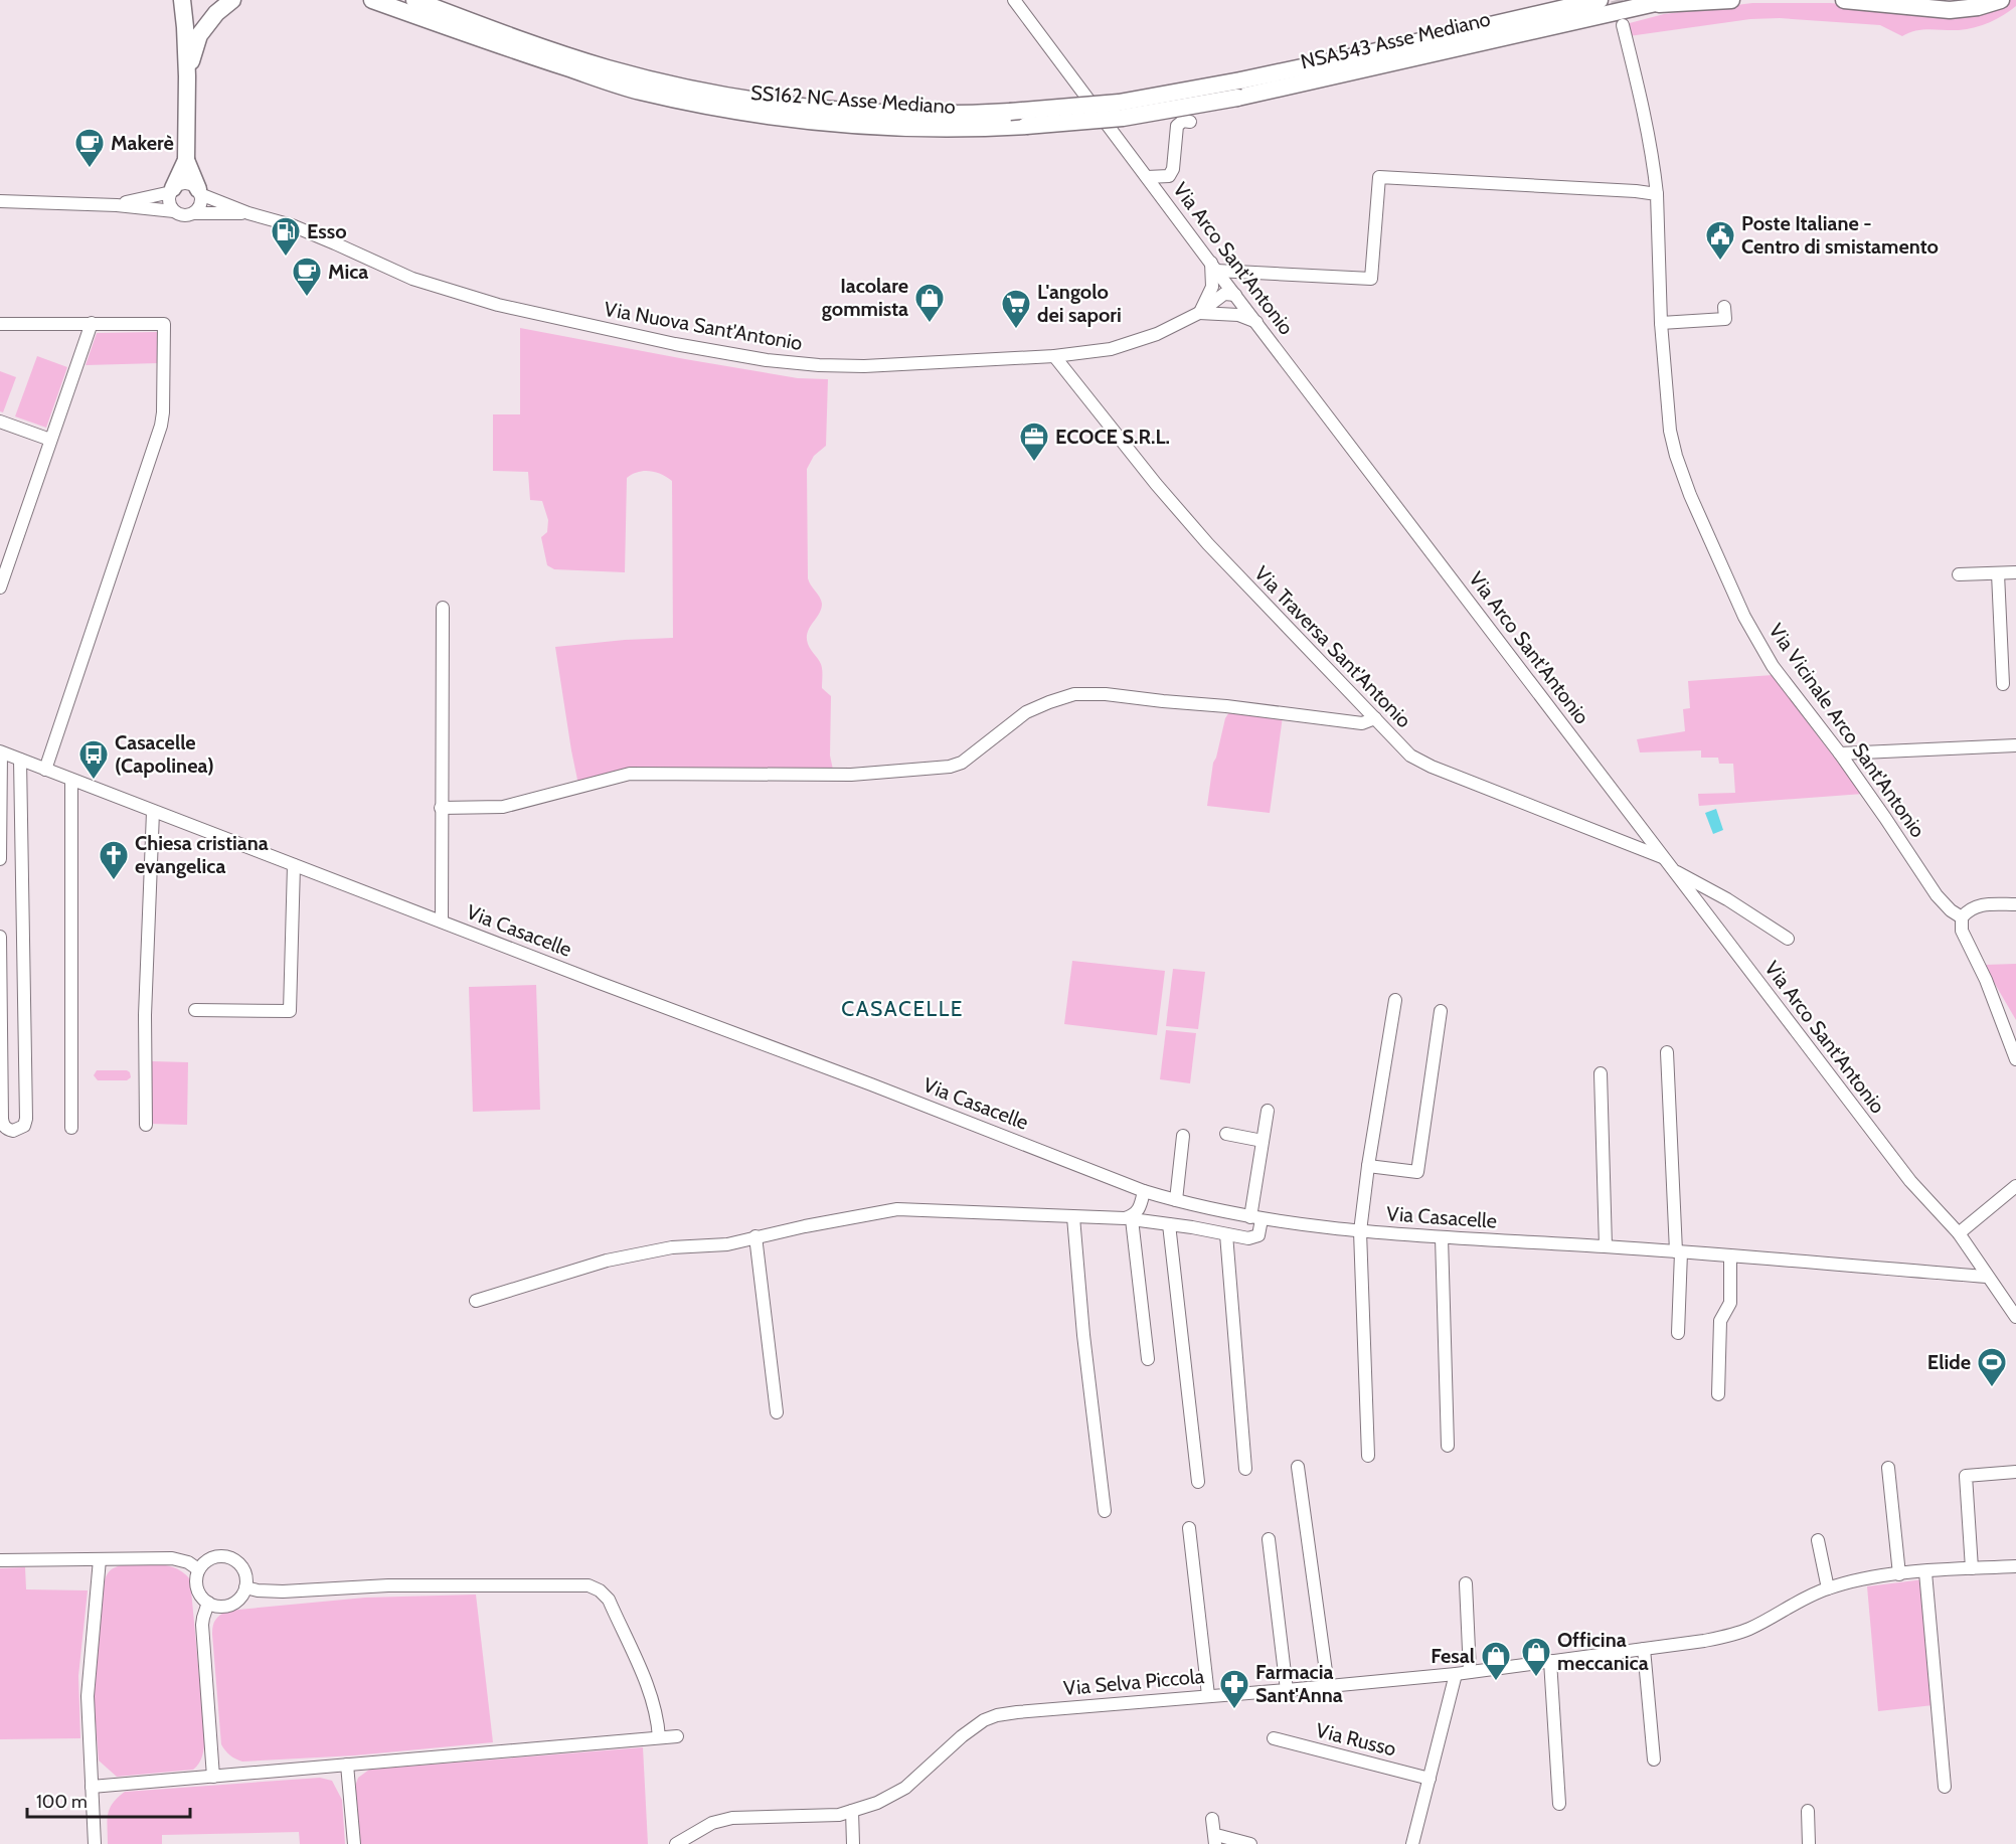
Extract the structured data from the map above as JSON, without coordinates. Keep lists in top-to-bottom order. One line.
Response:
{"streets":{"highway":["NSA543 Asse Mediano","SS162 NC Asse Mediano"],"street":["Via Arco Sant'Antonio","Via Nuova Sant'Antonio","Via Traversa Sant'Antonio","Via Vicinale Arco Sant'Antonio","Via Casacelle","Via Selva Piccola","Via Russo"]},"crossings":[["NSA543 Asse Mediano","SS162 NC Asse Mediano"],["Via Arco Sant'Antonio","Via Nuova Sant'Antonio"],["Via Arco Sant'Antonio","Via Traversa Sant'Antonio"],["Via Arco Sant'Antonio","Via Casacelle"],["Via Nuova Sant'Antonio","Via Traversa Sant'Antonio"]],"districts":["CASACELLE"],"places":{"cafe":["Makerè","Mica"],"fuel station":["Esso"],"public building":["Poste Italiane - Centro di smistamento"],"shop":["Iacolare gommista","Officina meccanica","Fesal"],"supermarket":["L'angolo dei sapori"],"office":["ECOCE S.R.L."],"bus stop":["Casacelle (Capolinea)"],"church":["Chiesa cristiana evangelica"],"sports":["Elide"],"pharmacy":["Farmacia Sant'Anna"]},"scale_bar":"100 m"}
